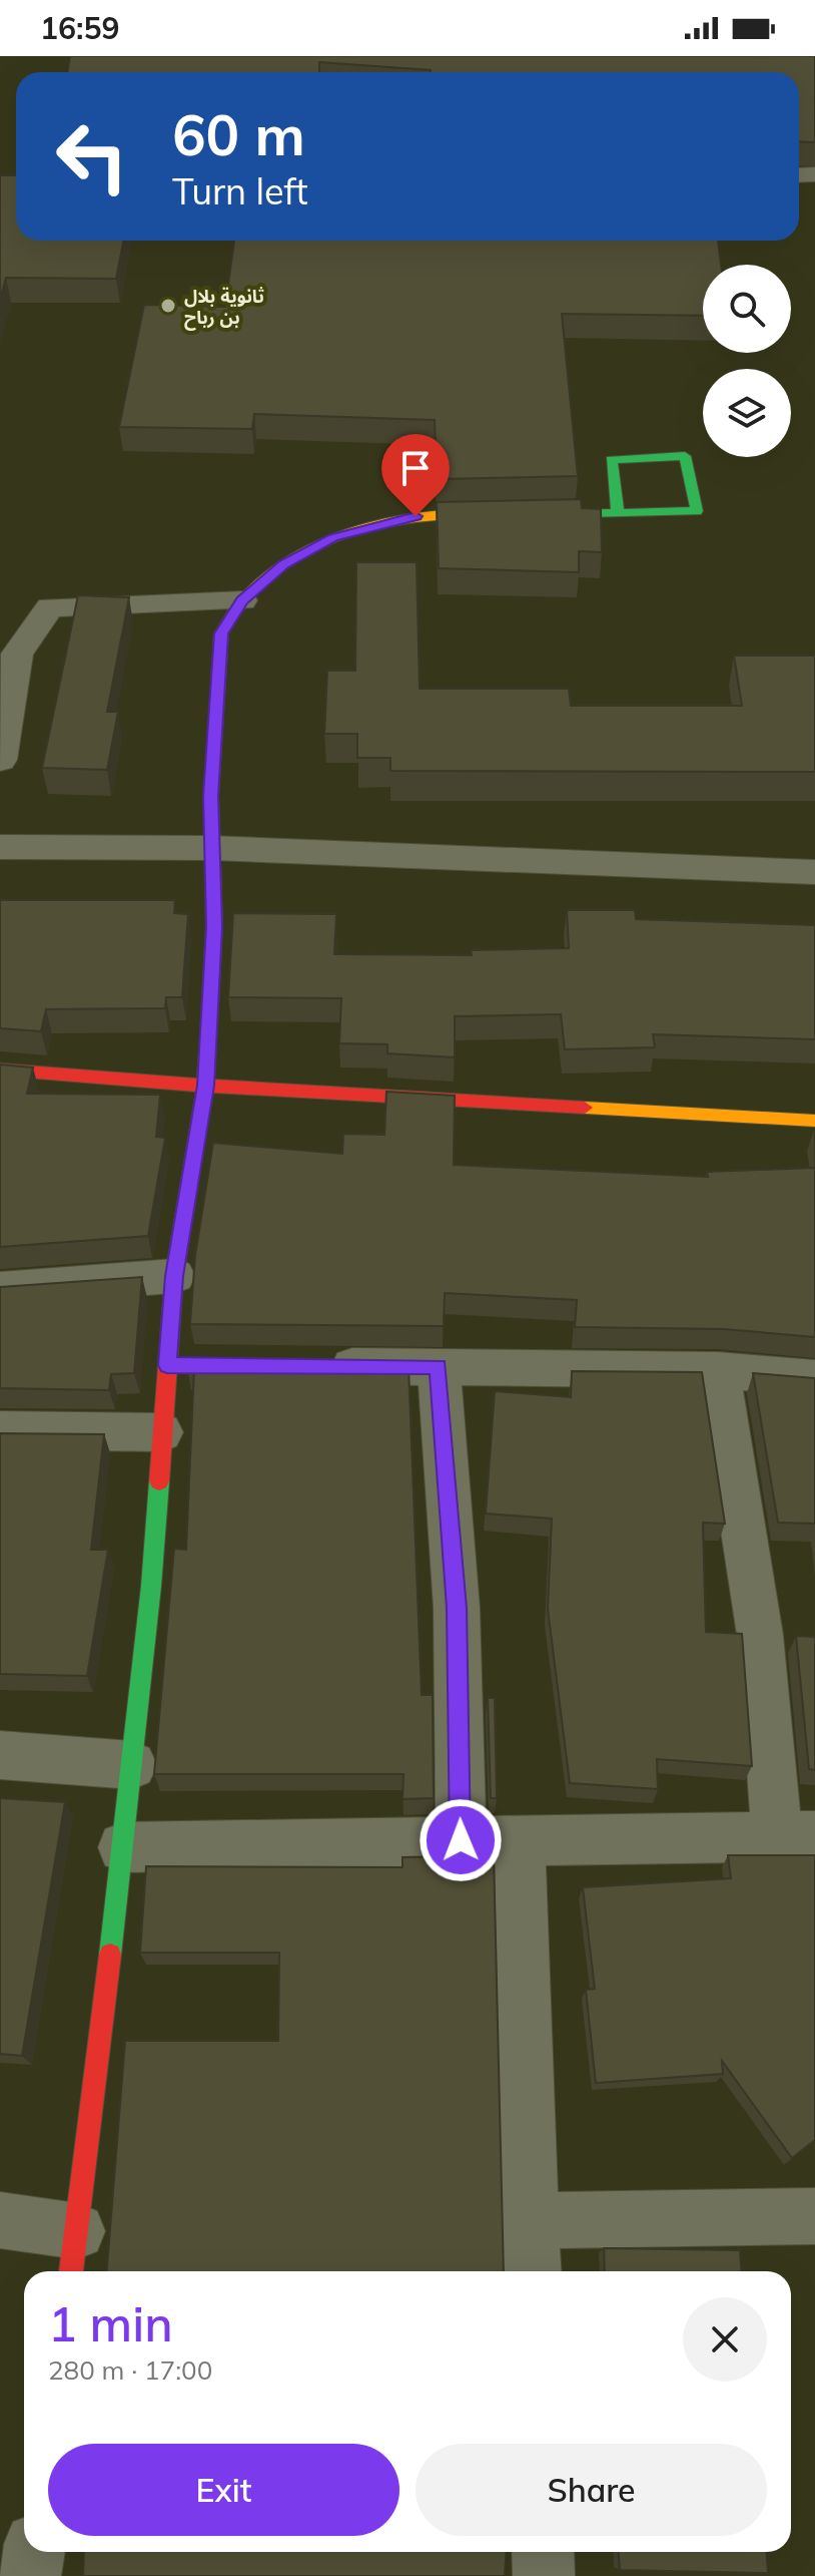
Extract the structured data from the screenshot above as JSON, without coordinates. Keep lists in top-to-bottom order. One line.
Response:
{"places":["ثانوية بلال بن رباح"],"page":{"status":"16:59","turn":["60 m","Turn left"],"heading":["1 min","280 m · 17:00"],"buttons":["Exit","Share"]}}
